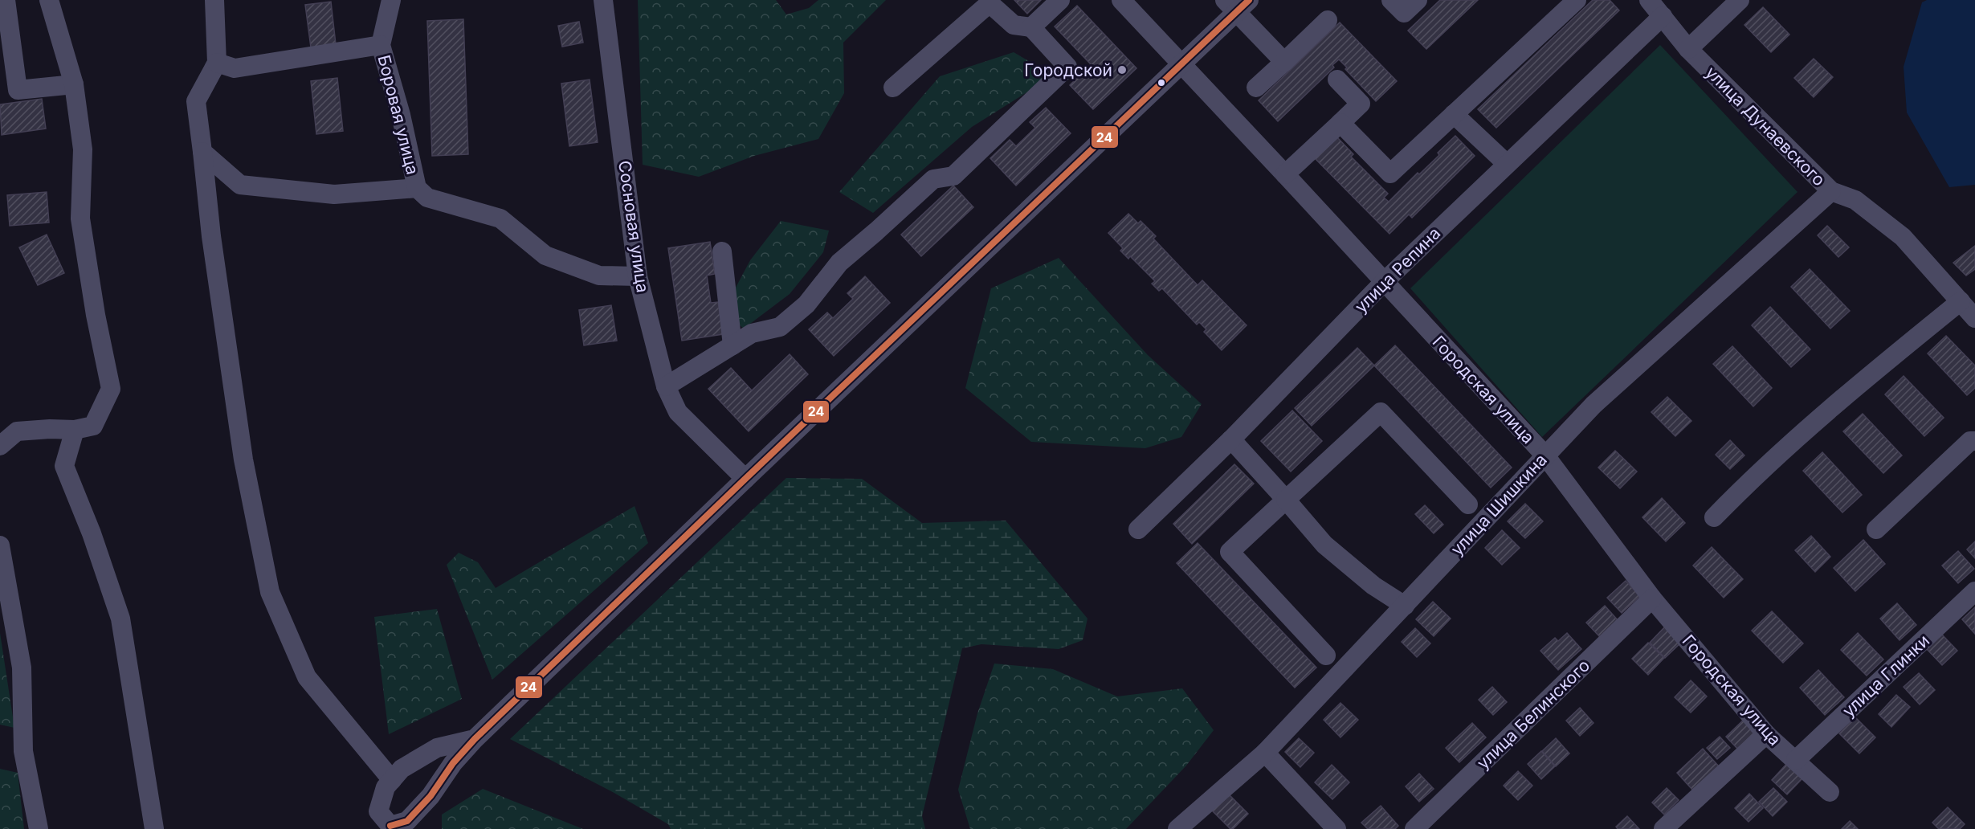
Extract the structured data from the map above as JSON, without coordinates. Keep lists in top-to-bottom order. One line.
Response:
{"streets":{"street":["Боровая улица","улица Дунаевского","Сосновая улица","улица Репина","Городская улица","улица Шишкина","улица Глинки","улица Белинского"]},"crossings":[["Боровая улица","Сосновая улица"],["улица Дунаевского","улица Репина"],["улица Дунаевского","улица Шишкина"],["улица Репина","Городская улица"],["Городская улица","улица Шишкина"],["Городская улица","улица Глинки"],["Городская улица","улица Белинского"]],"places":["Городской"],"lines":["transit line 24"]}
